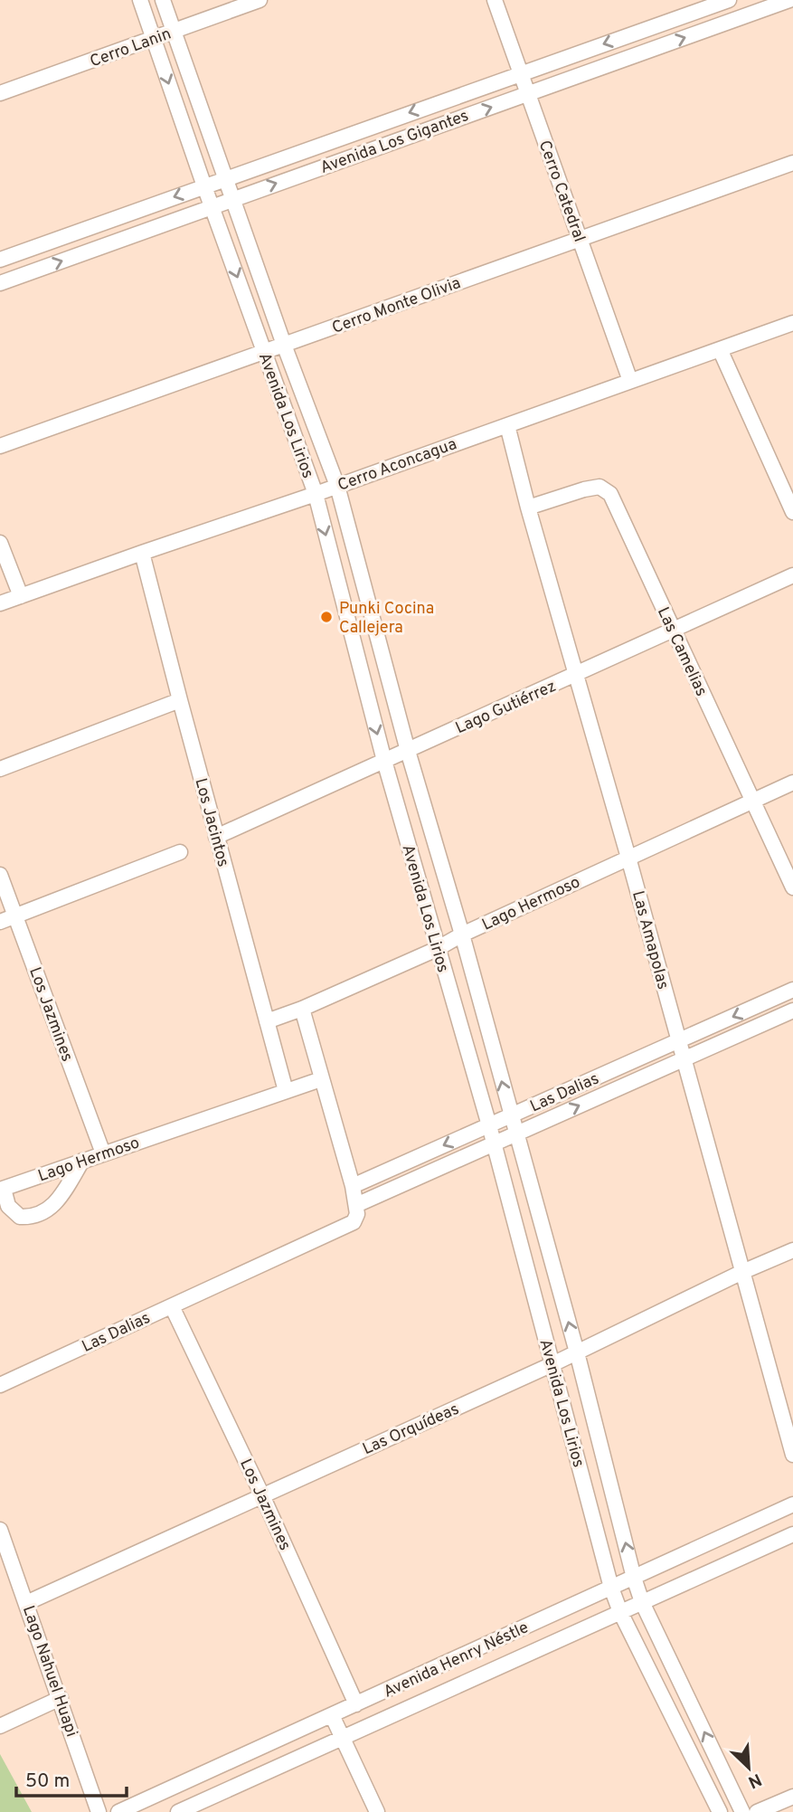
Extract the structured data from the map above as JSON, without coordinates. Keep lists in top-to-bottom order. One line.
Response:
{"streets":{"street":["Cerro Lanin","Avenida Los Gigantes","Cerro Catedral","Cerro Monte Olivia","Avenida Los Lirios","Cerro Aconcagua","Las Camelias","Lago Gutiérrez","Los Jacintos","Lago Hermoso","Las Amapolas","Los Jazmines","Las Dalias","Las Orquídeas","Avenida Henry Néstle","Lago Nahuel Huapi"]},"crossings":[["Cerro Lanin","Avenida Los Lirios"],["Avenida Los Gigantes","Cerro Catedral"],["Avenida Los Gigantes","Avenida Los Lirios"],["Cerro Catedral","Cerro Monte Olivia"],["Cerro Catedral","Cerro Aconcagua"],["Cerro Monte Olivia","Avenida Los Lirios"],["Avenida Los Lirios","Cerro Aconcagua"],["Avenida Los Lirios","Lago Gutiérrez"],["Avenida Los Lirios","Lago Hermoso"],["Avenida Los Lirios","Las Dalias"],["Avenida Los Lirios","Las Orquídeas"],["Avenida Los Lirios","Avenida Henry Néstle"],["Cerro Aconcagua","Los Jacintos"],["Cerro Aconcagua","Las Amapolas"],["Las Camelias","Lago Gutiérrez"],["Las Camelias","Lago Hermoso"],["Las Camelias","Las Amapolas"],["Lago Gutiérrez","Los Jacintos"],["Lago Gutiérrez","Las Amapolas"],["Los Jacintos","Lago Hermoso"],["Lago Hermoso","Las Amapolas"],["Lago Hermoso","Los Jazmines"],["Las Amapolas","Las Dalias"],["Las Amapolas","Las Orquídeas"],["Los Jazmines","Las Dalias"],["Los Jazmines","Las Orquídeas"],["Los Jazmines","Avenida Henry Néstle"],["Las Orquídeas","Lago Nahuel Huapi"]],"places":["Punki Cocina Callejera"],"scale_bar":"50 m","north":"bottom right"}
